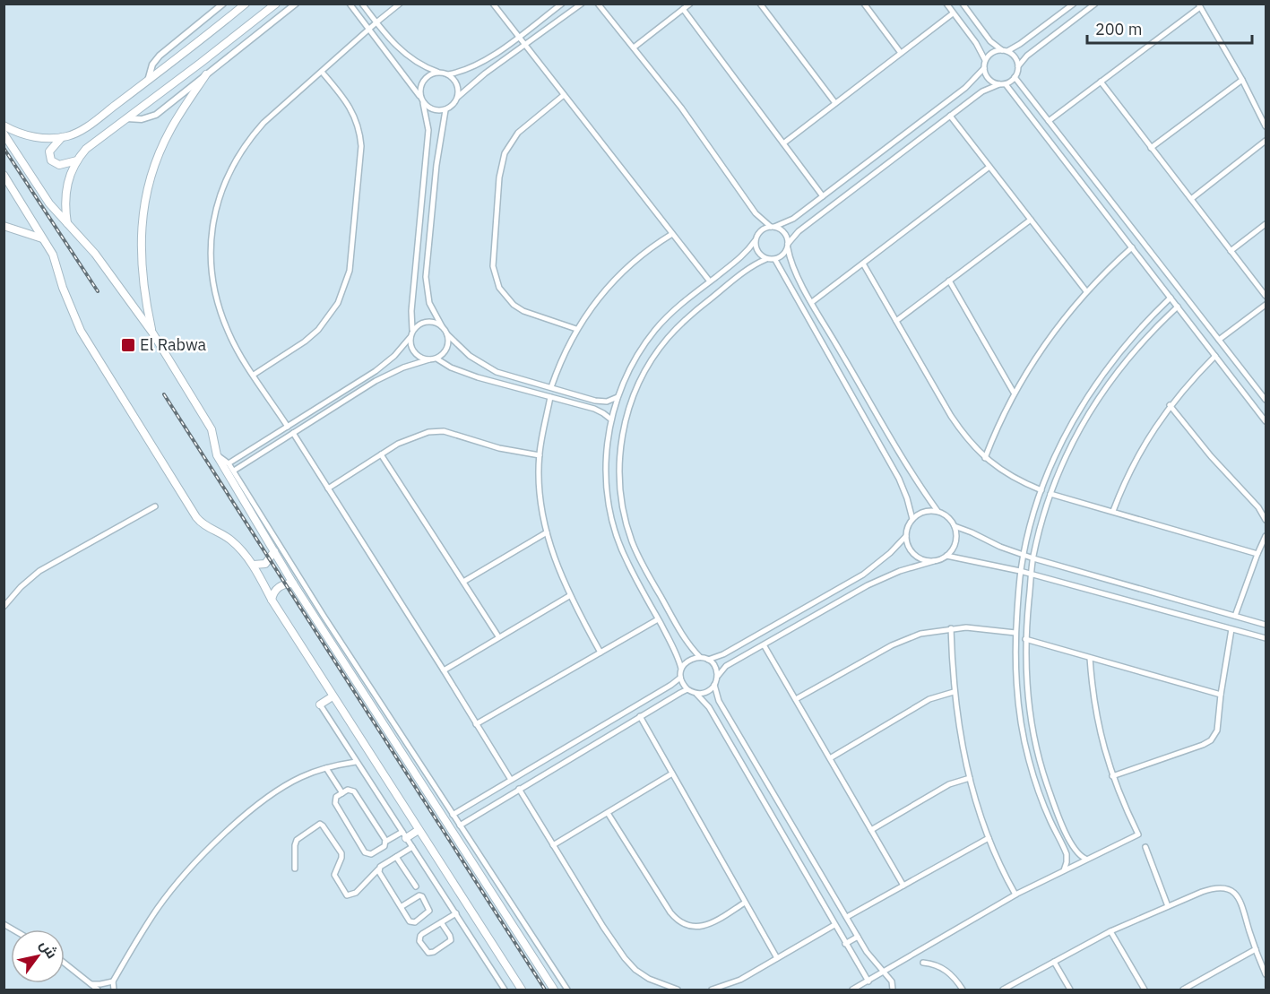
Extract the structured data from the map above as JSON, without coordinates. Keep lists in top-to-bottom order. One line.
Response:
{"places":{"transit":["El Rabwa"]},"scale_bar":"200 m","north":"top right"}
